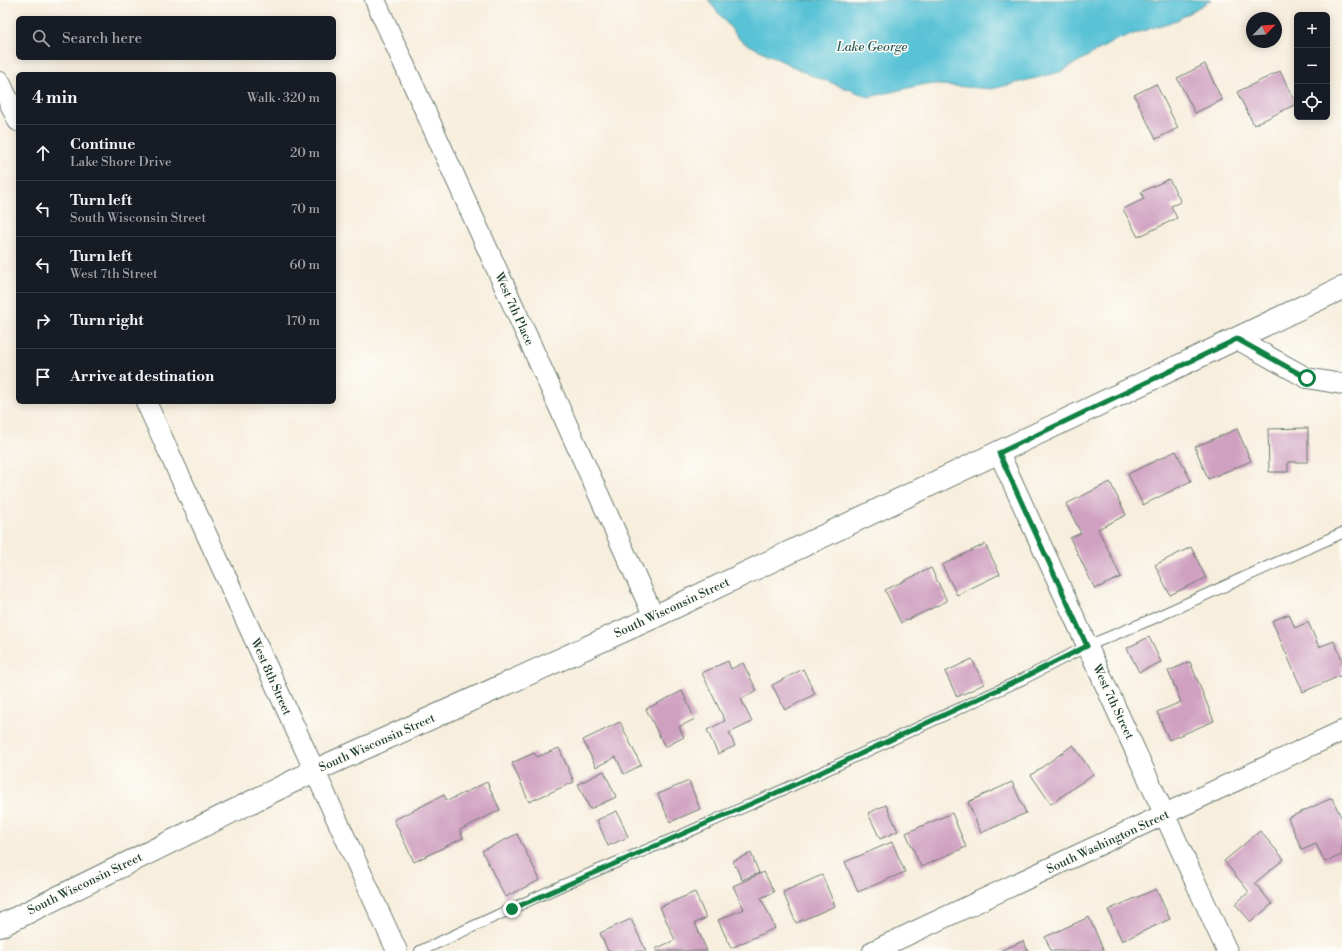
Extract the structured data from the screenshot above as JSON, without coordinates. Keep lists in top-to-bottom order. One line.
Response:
{"streets":{"street":["West 7th Place","South Wisconsin Street","West 8th Street","West 7th Street","South Washington Street"]},"crossings":[["West 7th Place","South Wisconsin Street"],["South Wisconsin Street","West 8th Street"],["South Wisconsin Street","West 7th Street"],["West 7th Street","South Washington Street"]],"water":["Lake George"],"north":"top right","page":{"map_buttons":["+","−"],"search":"Search here","heading":["4 min","Walk · 320 m"],"list":[["Continue","Lake Shore Drive","20 m"],["Turn left","South Wisconsin Street","70 m"],["Turn left","West 7th Street","60 m"],["Turn right","170 m"],"Arrive at destination"]}}
